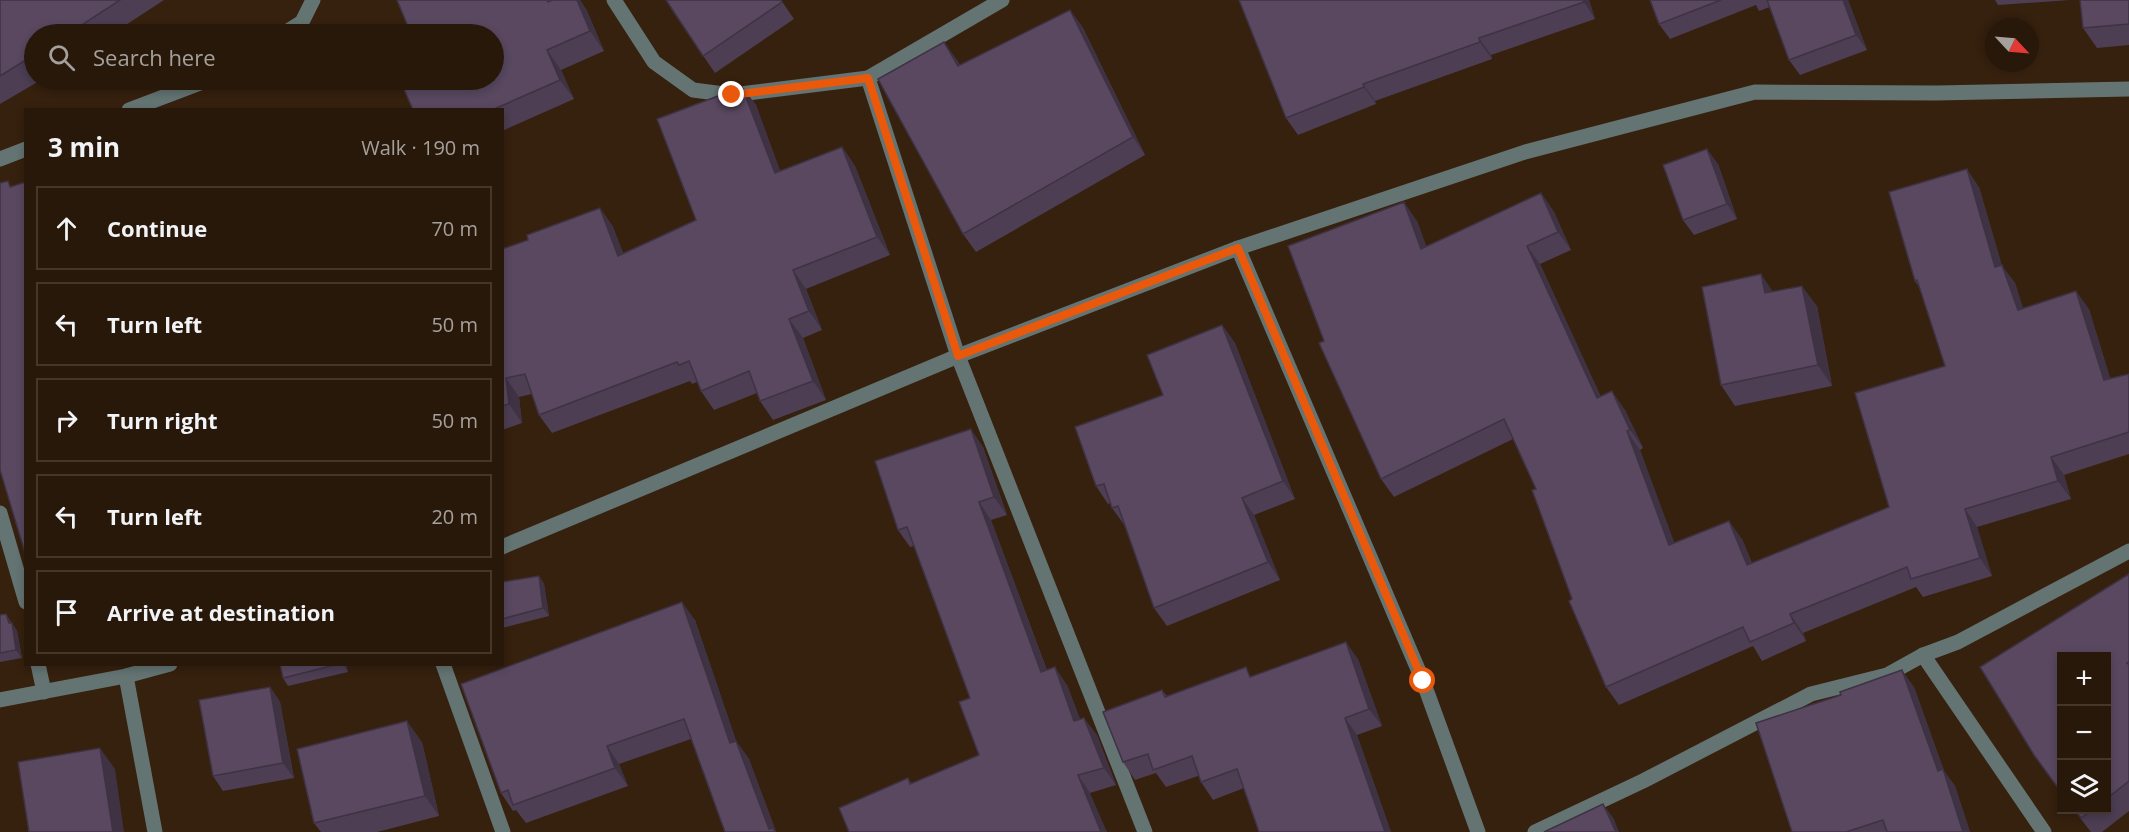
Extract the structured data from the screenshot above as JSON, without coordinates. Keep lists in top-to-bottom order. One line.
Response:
{"north":"bottom right","page":{"search":"Search here","heading":["3 min","Walk · 190 m"],"list":[["Continue","70 m"],["Turn left","50 m"],["Turn right","50 m"],["Turn left","20 m"],"Arrive at destination"],"map_buttons":["+","−"]}}
